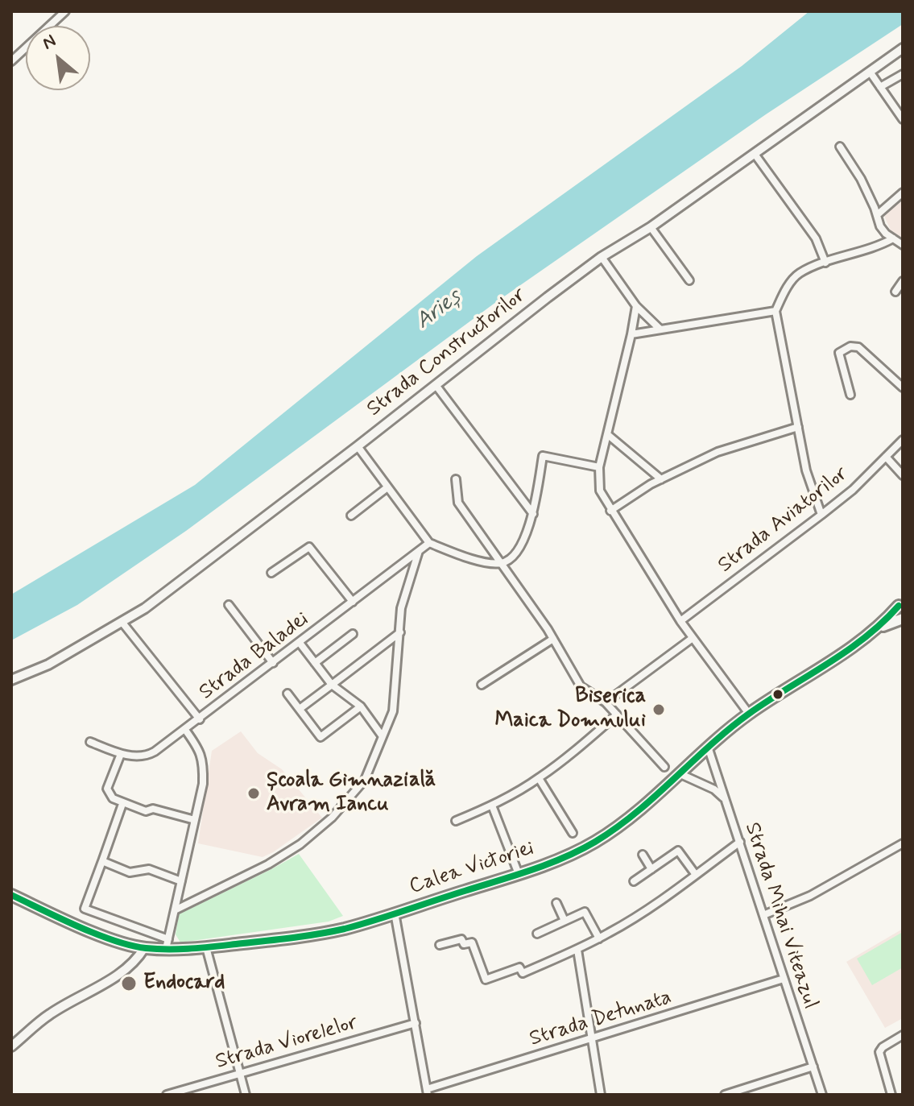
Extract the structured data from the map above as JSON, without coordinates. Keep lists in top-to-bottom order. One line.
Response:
{"streets":{"main road":["Calea Victoriei"],"street":["Strada Constructorilor","Strada Aviatorilor","Strada Baladei","Strada Mihai Viteazul","Strada Detunata","Strada Viorelelor"]},"crossings":[["Calea Victoriei","Strada Mihai Viteazul"],["Strada Mihai Viteazul","Strada Detunata"]],"water":["Arieș"],"places":["Biserica Maica Domnului","Școala Gimnazială Avram Iancu","Endocard"],"north":"top left"}
